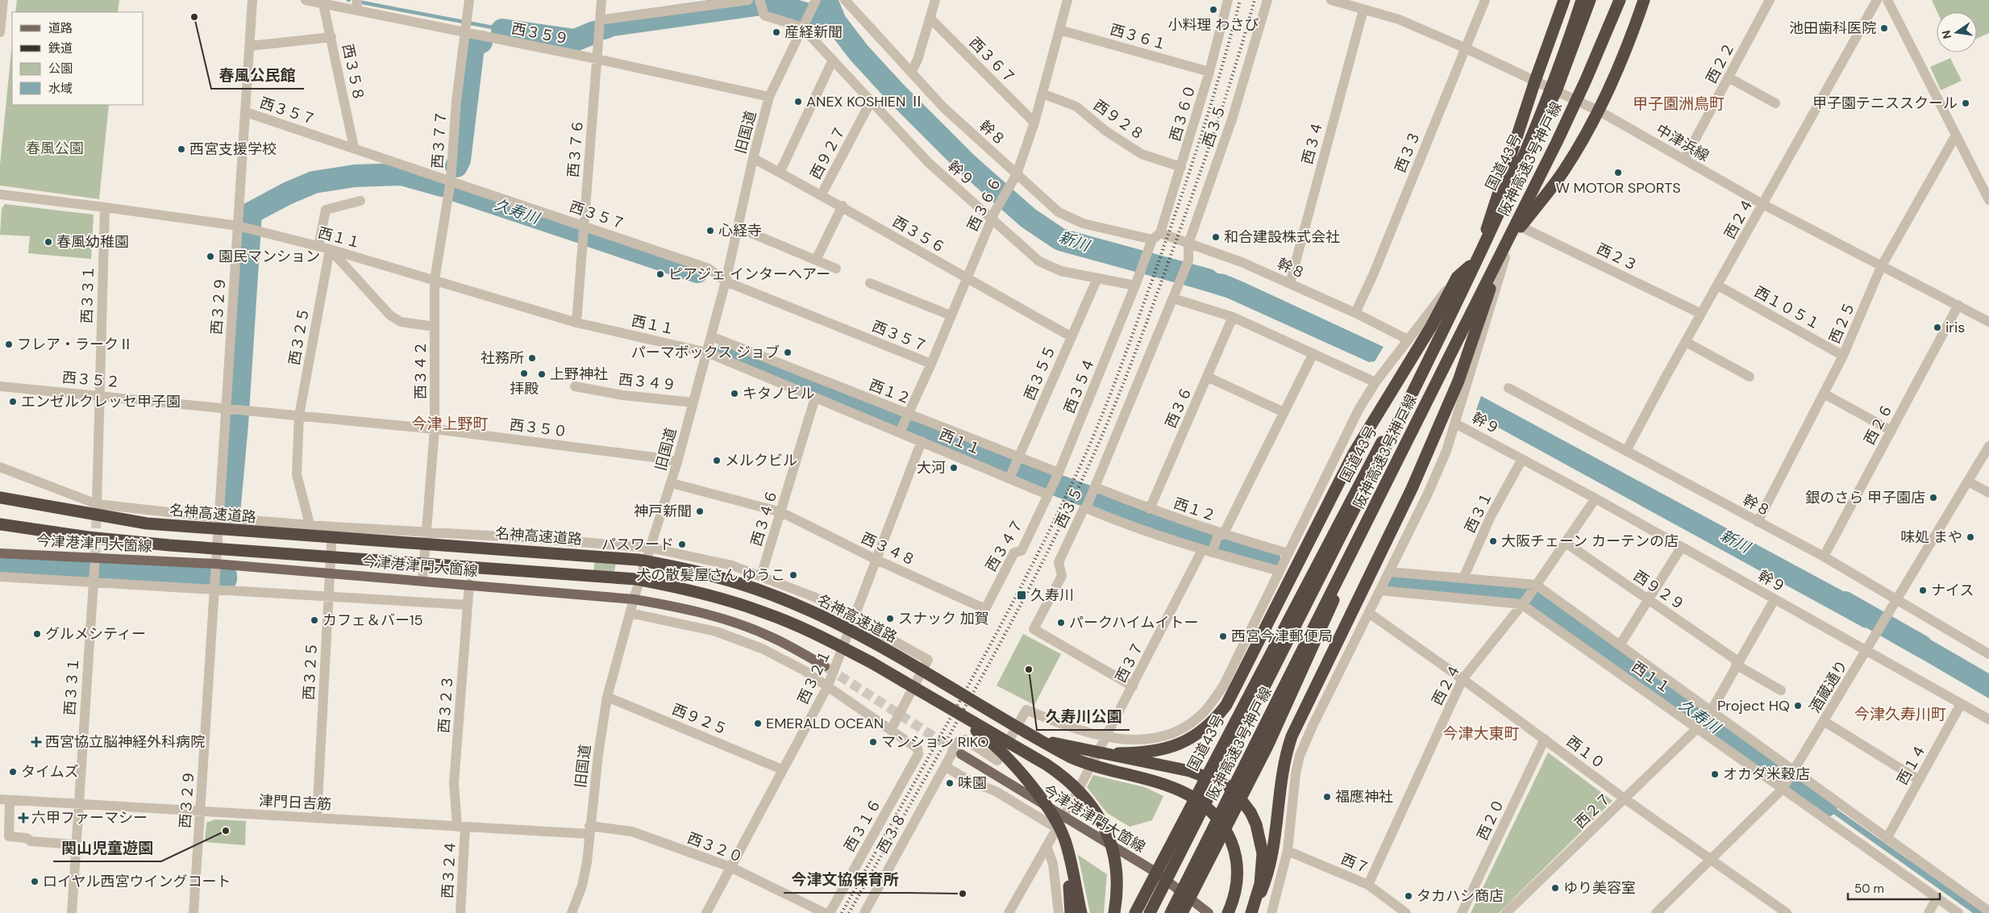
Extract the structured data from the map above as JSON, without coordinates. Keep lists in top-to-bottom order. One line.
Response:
{"streets":{"highway":["阪神高速3号神戸線","国道43号","名神高速道路"],"main road":["今津港津門大箇線"],"street":["西３５９","西３６１","西３６７","西２２","西３５８","西３５７","西３６０","西９２８","西３５","旧国道","幹８","西３７７","西３４","中津浜線","西３７６","西３３","西９２７","幹９","西３６６","西２４","西３５６","西１１","西２３","西３３１","西３２９","西１０５１","西２５","西３２５","西３４２","西３５５","西３５２","西３４９","西３５４","西１２","西３６","西２６","西３５０","西３１","西３４６","西３４７","西３４８","西９２９","西３７","西３２１","酒蔵通り","西３２３","西９２５","西１０","西１４","津門日吉筋","西２７","西２０","西３１６","西３８","西３２０","西７","西３２４"]},"crossings":[["西３５９","西３５８"],["西３５９","旧国道"],["西３５９","西３７７"],["西３５９","西３７６"],["西３６１","西３６０"],["西３６１","西３６６"],["西３６７","西３６６"],["西２２","中津浜線"],["西３５８","西３５７"],["西３５７","旧国道"],["西３５７","西３７７"],["西３５７","西３７６"],["西３５７","西３６６"],["西３５７","西３２９"],["西３６０","西９２８"],["西３６０","幹８"],["西３６０","西３５４"],["西９２８","西３６６"],["西３５","幹８"],["西３５","西１２"],["西３５","西３７"],["旧国道","幹９"],["旧国道","西３５６"],["旧国道","西１１"],["旧国道","西３４９"],["旧国道","西１２"],["旧国道","西３５０"],["旧国道","今津港津門大箇線"],["旧国道","西３４８"],["旧国道","西９２５"],["旧国道","津門日吉筋"],["旧国道","西３２０"],["幹８","西３４"],["幹８","西３３"],["幹８","西３６６"],["幹８","西２４"],["幹８","西２５"],["幹８","西３５４"],["幹８","西２６"],["幹８","酒蔵通り"],["西３７７","西１１"],["西３７７","西３４２"],["西３４","中津浜線"],["中津浜線","西３３"],["中津浜線","国道43号"],["中津浜線","西２４"],["中津浜線","西２５"],["中津浜線","西２６"],["西３７６","西１１"],["西９２７","幹９"],["西９２７","西３５６"],["国道43号","今津港津門大箇線"],["幹９","西３６６"],["幹９","西２４"],["幹９","西３５５"],["幹９","西３５４"],["幹９","西３１"],["幹９","酒蔵通り"],["幹９","西１４"],["西３６６","西３５６"],["西３６６","西１１"],["西３６６","西１２"],["西２４","西１１"],["西２４","西２３"],["西２４","西１０５１"],["西２４","西９２９"],["西２４","西１０"],["西２４","西７"],["西３５６","西３５５"],["西１１","西３３１"],["西１１","西３２９"],["西１１","西３２５"],["西１１","西３４２"],["西１１","西３５５"],["西１１","西３５４"],["西１１","西１２"],["西１１","西３４６"],["西１１","西３４７"],["西１１","西３２１"],["西１１","酒蔵通り"],["西１１","西２７"],["西３３１","西３５２"],["西３３１","今津港津門大箇線"],["西３３１","津門日吉筋"],["西３２９","西３５２"],["西３２９","今津港津門大箇線"],["西３２９","津門日吉筋"],["西１０５１","西２５"],["西３２５","西３５２"],["西３２５","西３５０"],["西３２５","今津港津門大箇線"],["西３２５","津門日吉筋"],["西３４２","西３５０"],["西３４２","今津港津門大箇線"],["西３５５","西１２"],["西３５２","西３５０"],["西３５４","西１２"],["西３５４","西３４７"],["西１２","西３６"],["西１２","西３７"],["西３４６","西３４８"],["今津港津門大箇線","西３７"],["今津港津門大箇線","西３２３"],["西３４７","西３４８"],["西３４８","西３２１"],["西３７","西３８"],["西３２１","西９２５"],["西３２１","西３２０"],["酒蔵通り","西１０"],["西３２３","津門日吉筋"],["西３２３","西３２４"],["西１０","西２７"],["西１０","西２０"],["津門日吉筋","西３２０"],["津門日吉筋","西３２４"]],"districts":["甲子園洲鳥町","今津上野町","今津久寿川町","今津大東町"],"water":["久寿川","新川"],"parks":["春風公園"],"places":{"other":["小料理 わさび","春風公民館","池田歯科医院","産経新聞","ANEX KOSHIEN Ⅱ","甲子園テニススクール","西宮支援学校","W MOTOR SPORTS","心経寺","和合建設株式会社","春風幼稚園","園民マンション","ピアジェ インターヘアー","iris","フレア・ラークⅡ","パーマボックス ジョブ","社務所","拝殿","上野神社","キタノビル","エンゼルクレッセ甲子園","メルクビル","大河","銀のさら 甲子園店","神戸新聞","味処 まや","大阪チェーン カーテンの店","パスワード","犬の散髪屋さん ゆうこ","ナイス","スナック 加賀","カフェ＆バー15","パークハイムイトー","グルメシティー","西宮今津郵便局","久寿川公園","Project HQ","EMERALD OCEAN","マンション RIKO","タイムズ","オカダ米穀店","味園","福應神社","関山児童遊園","ロイヤル西宮ウイングコート","ゆり美容室","今津文協保育所","タカハシ商店"],"transit":["久寿川"],"health":["西宮協立脳神経外科病院","六甲ファーマシー"]},"legend":["道路","鉄道","公園","水域"],"scale_bar":"50 m","north":"left"}
